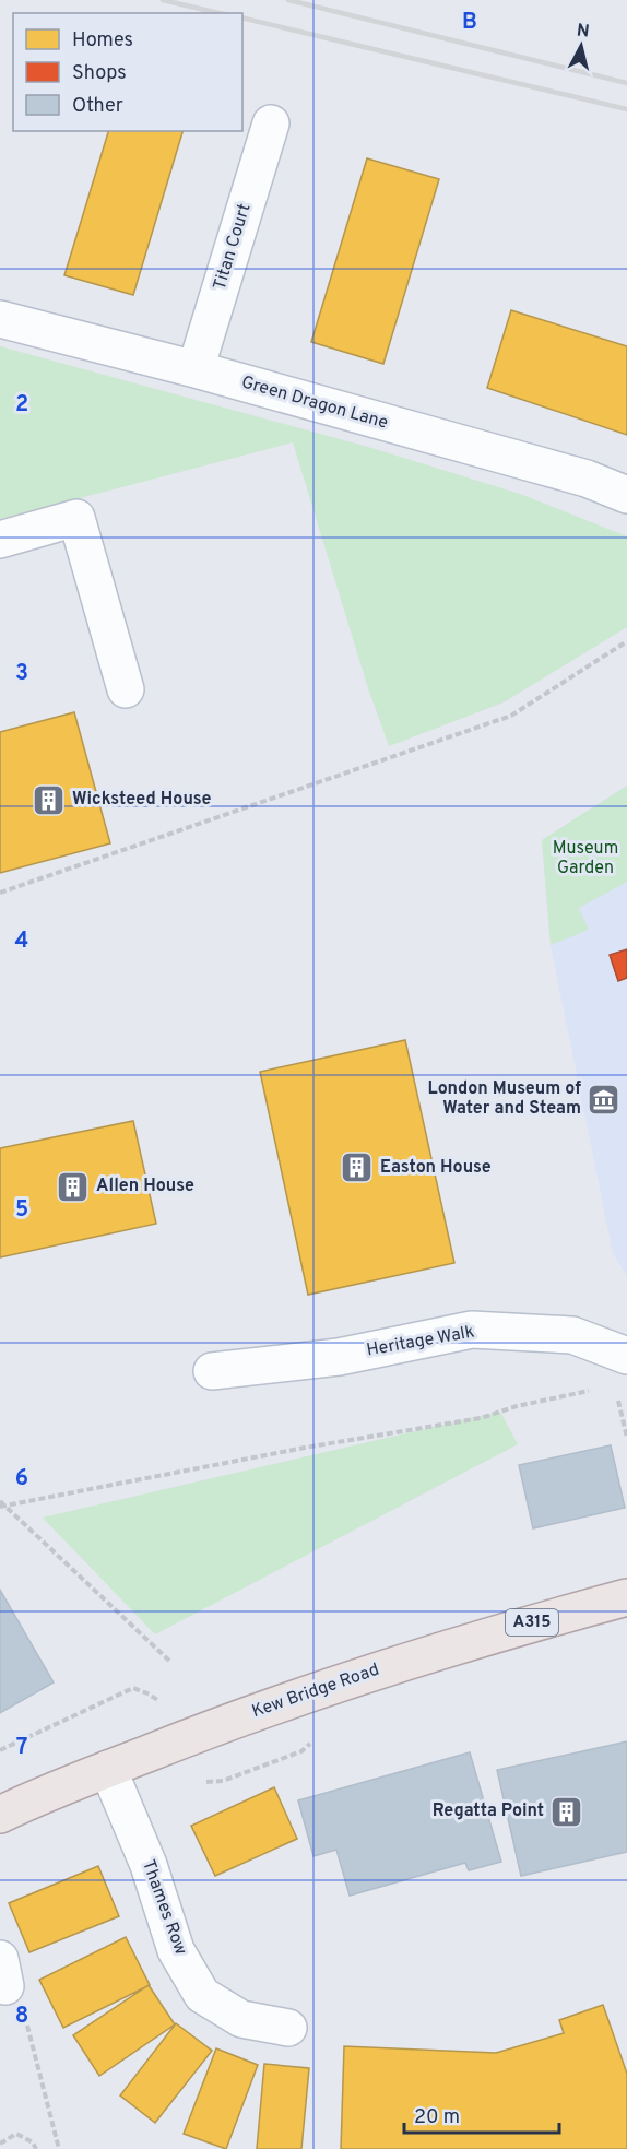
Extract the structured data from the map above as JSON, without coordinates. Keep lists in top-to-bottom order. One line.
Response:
{"streets":{"main road":["A315","Kew Bridge Road"],"street":["Titan Court","Green Dragon Lane","Heritage Walk","Thames Row"]},"crossings":[["Titan Court","Green Dragon Lane"],["Kew Bridge Road","Thames Row"]],"parks":["Museum Garden"],"places":{"building":["Wicksteed House","Easton House","Allen House","Regatta Point"],"museum":["London Museum of Water and Steam"]},"legend":["Homes","Shops","Other"],"scale_bar":"20 m","north":"top","grid":{"columns":["B"],"rows":["2","3","4","5","6","7","8"]}}
